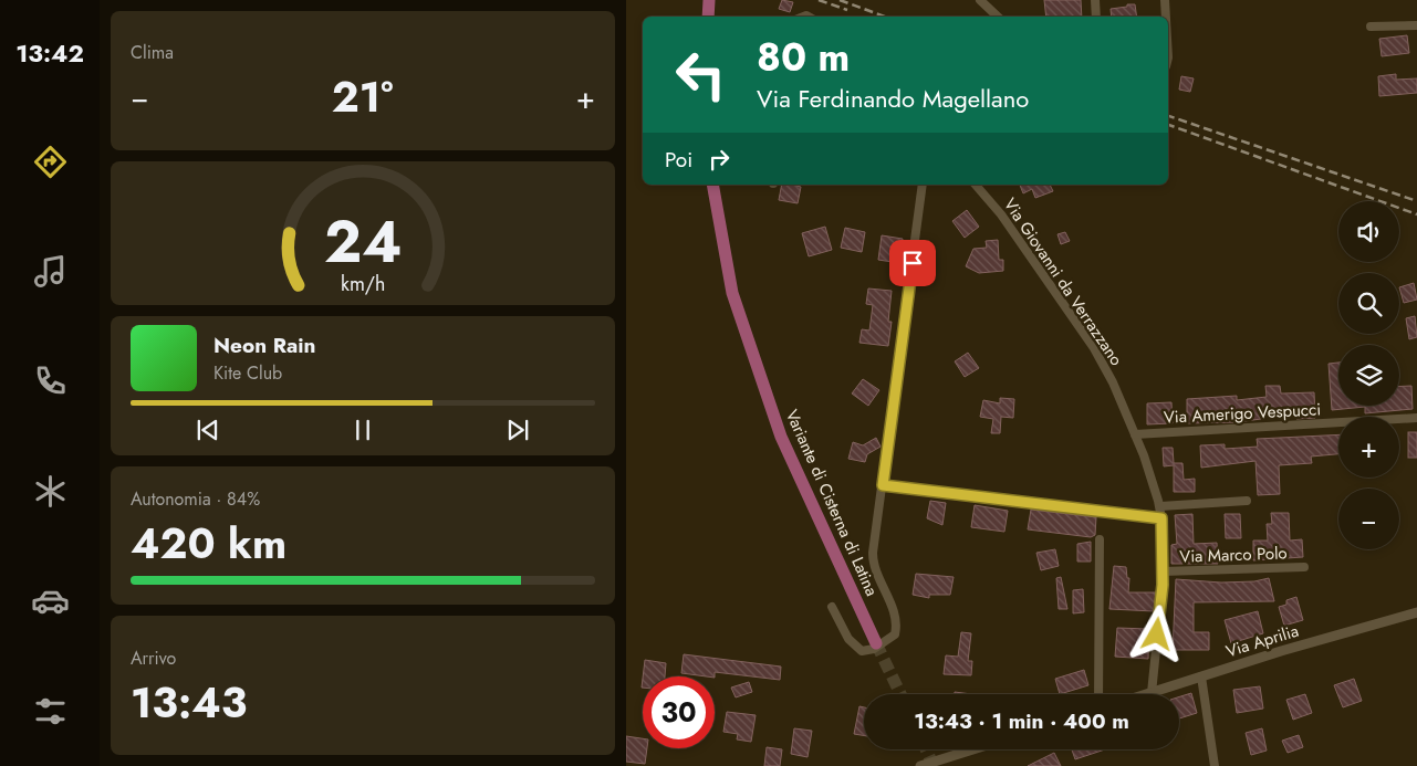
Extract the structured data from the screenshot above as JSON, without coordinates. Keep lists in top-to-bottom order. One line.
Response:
{"streets":{"main road":["Variante di Cisterna di Latina"],"street":["Via Giovanni da Verrazzano","Via Amerigo Vespucci","Via Marco Polo","Via Aprilia"]},"crossings":[["Via Giovanni da Verrazzano","Via Amerigo Vespucci"],["Via Giovanni da Verrazzano","Via Marco Polo"],["Via Giovanni da Verrazzano","Via Aprilia"]],"page":{"tabs":"13:42","tile":["Clima",["Autonomia · 84%","420 km"],["Arrivo","13:43"]],"turn":["80 m","Via Ferdinando Magellano"],"heat":["−","21°","+"],"then":"Poi","map_buttons":["+","−"],"song":["Neon Rain","Kite Club"],"limit":"30","trip":"13:43 · 1 min · 400 m","gauge":["24","km/h"]}}
